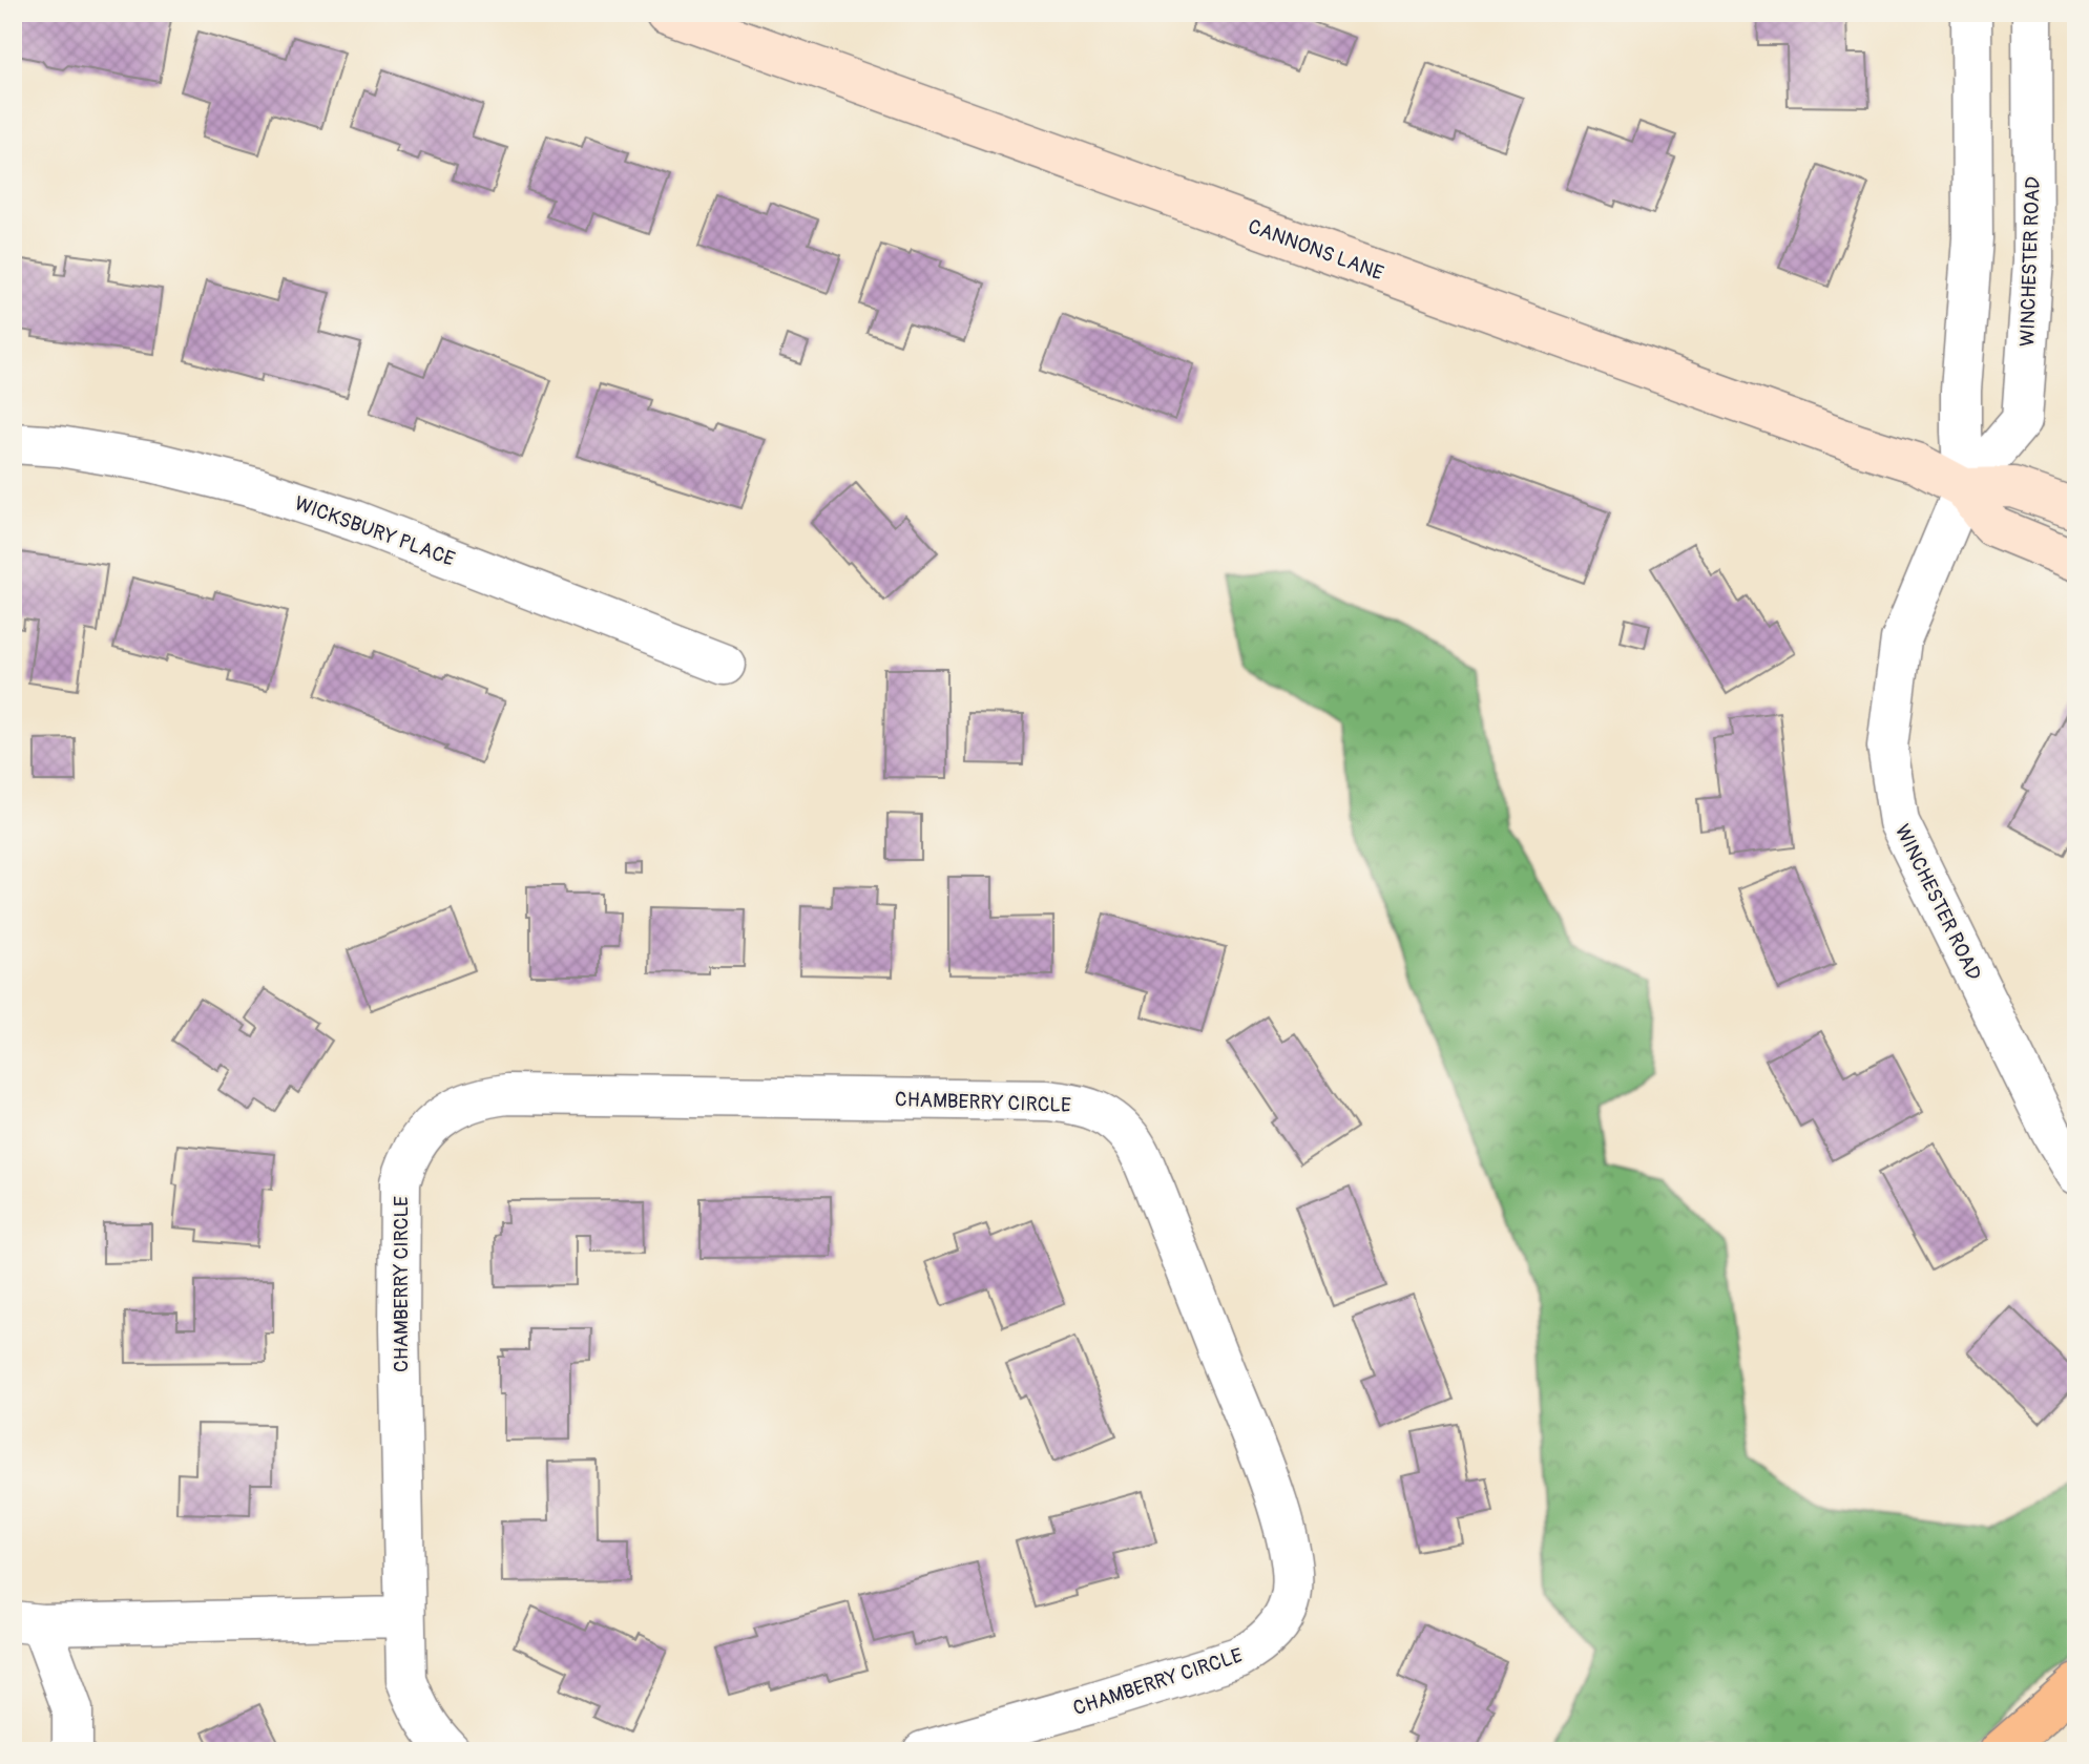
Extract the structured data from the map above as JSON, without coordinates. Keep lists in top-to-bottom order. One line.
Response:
{"streets":{"main road":["CANNONS LANE"],"street":["WINCHESTER ROAD","WICKSBURY PLACE","CHAMBERRY CIRCLE"]},"crossings":[["CANNONS LANE","WINCHESTER ROAD"]]}
